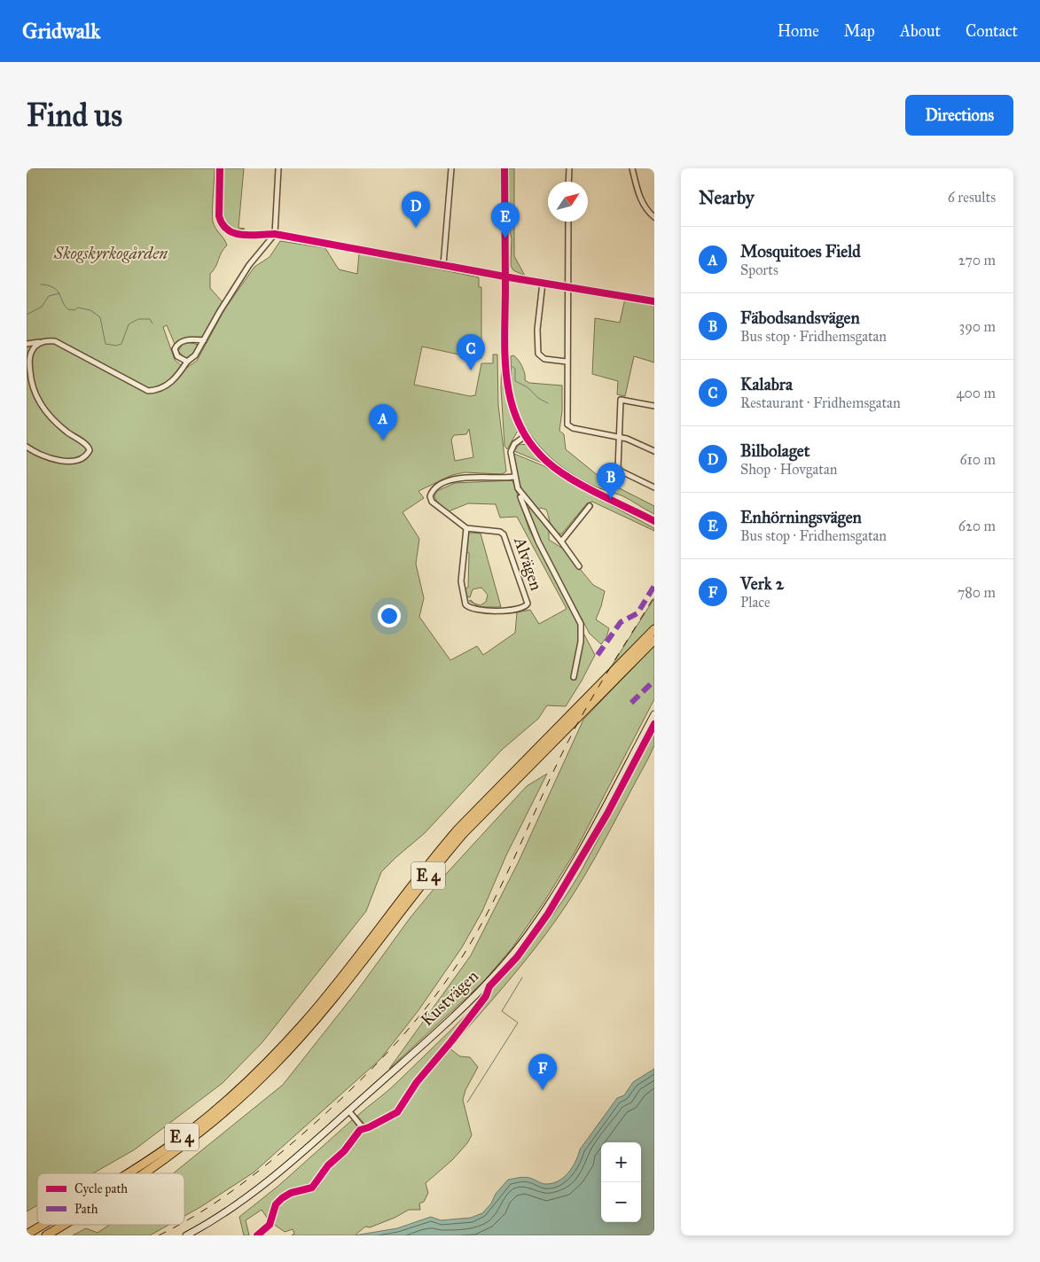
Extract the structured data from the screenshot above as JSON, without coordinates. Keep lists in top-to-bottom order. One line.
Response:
{"streets":{"highway":["E 4"],"main road":["Kustvägen"],"street":["Alvägen"]},"parks":["Skogskyrkogården"],"legend":["Cycle path","Path"],"north":"top right","page":{"header":"Gridwalk","nav":["Home","Map","About","Contact"],"buttons":"Directions","title":"Find us","heading":["Nearby","6 results"],"pins":["D","E","C","A","B","F"],"list":[{"mark":"A","name":"Mosquitoes Field","note":"Sports","value":"270 m"},{"mark":"B","name":"Fäbodsandsvägen","note":"Bus stop · Fridhemsgatan","value":"390 m"},{"mark":"C","name":"Kalabra","note":"Restaurant · Fridhemsgatan","value":"400 m"},{"mark":"D","name":"Bilbolaget","note":"Shop · Hovgatan","value":"610 m"},{"mark":"E","name":"Enhörningsvägen","note":"Bus stop · Fridhemsgatan","value":"620 m"},{"mark":"F","name":"Verk 2","note":"Place","value":"780 m"}],"map_buttons":["+","−"]}}
